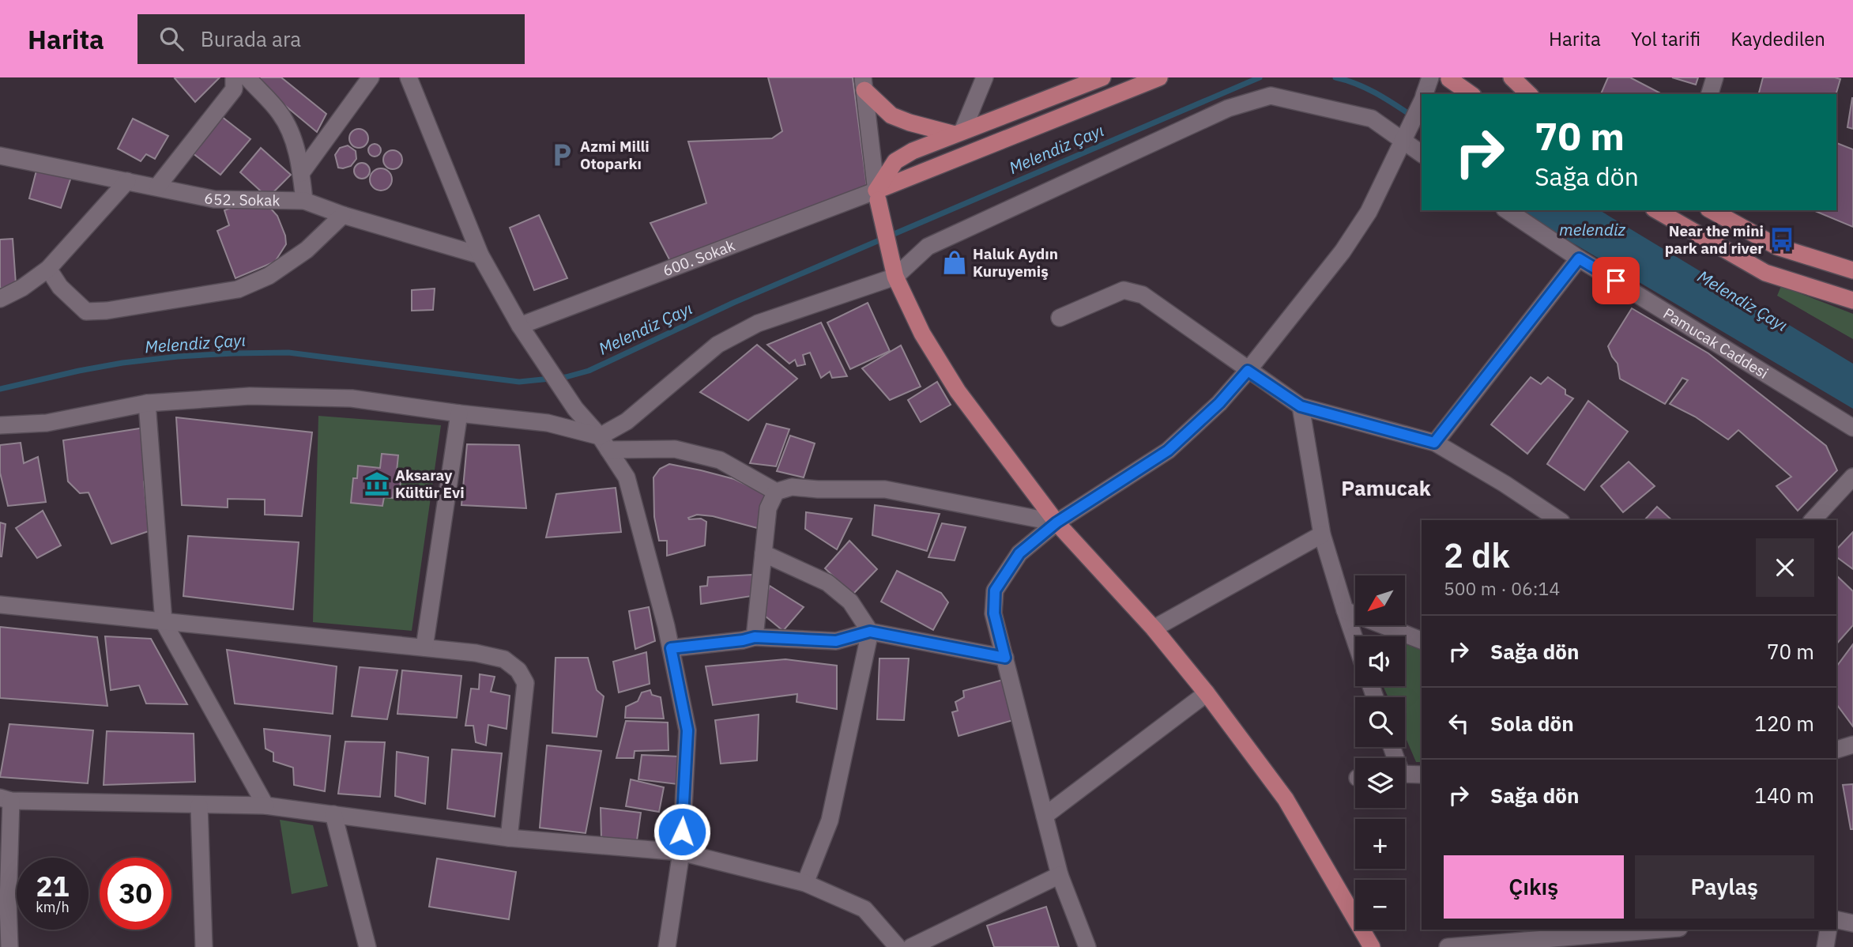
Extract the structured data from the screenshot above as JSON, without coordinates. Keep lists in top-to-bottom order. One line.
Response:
{"streets":{"street":["652. Sokak","600. Sokak","Pamucak Caddesi"]},"districts":["Pamucak"],"water":["Melendiz Çayı","melendiz"],"places":{"parking":["Azmi Milli Otoparkı"],"bus stop":["Near the mini park and river"],"shop":["Haluk Aydın Kuruyemiş"],"museum":["Aksaray Kültür Evi"]},"north":"bottom left","page":{"header":"Harita","search":"Burada ara","nav":["Harita","Yol tarifi","Kaydedilen"],"turn":["70 m","Sağa dön"],"heading":["2 dk","500 m · 06:14"],"map_buttons":["+","−"],"list":[{"name":"Sağa dön","value":"70 m"},{"name":"Sola dön","value":"120 m"},{"name":"Sağa dön","value":"140 m"}],"buttons":["Çıkış","Paylaş"],"speed":"21 km/h","limit":"30"}}
